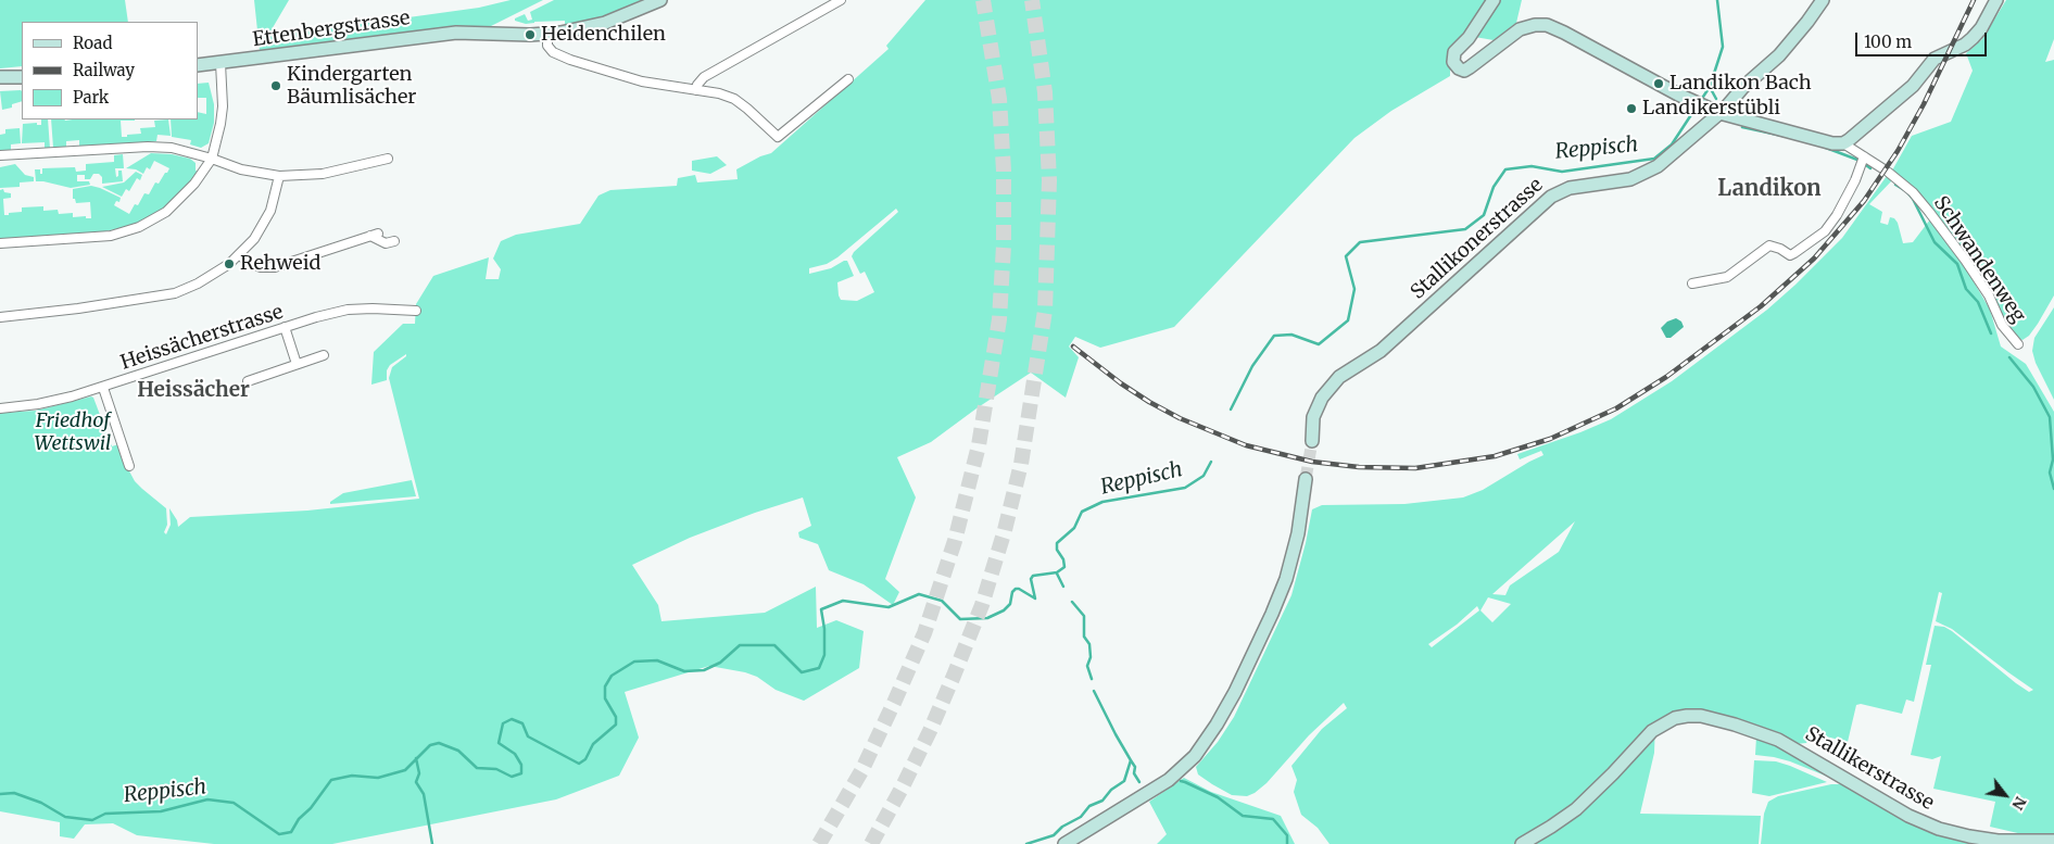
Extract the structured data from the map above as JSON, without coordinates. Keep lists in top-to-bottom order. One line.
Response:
{"streets":{"street":["Ettenbergstrasse","Stallikonerstrasse","Schwandenweg","Heissächerstrasse","Stallikerstrasse"]},"districts":["Landikon","Heissächer"],"water":["Reppisch"],"parks":["Friedhof Wettswil"],"places":["Heidenchilen","Landikon Bach","Kindergarten Bäumlisächer","Landikerstübli","Rehweid"],"legend":["Road","Railway","Park"],"scale_bar":"100 m","north":"bottom right"}
